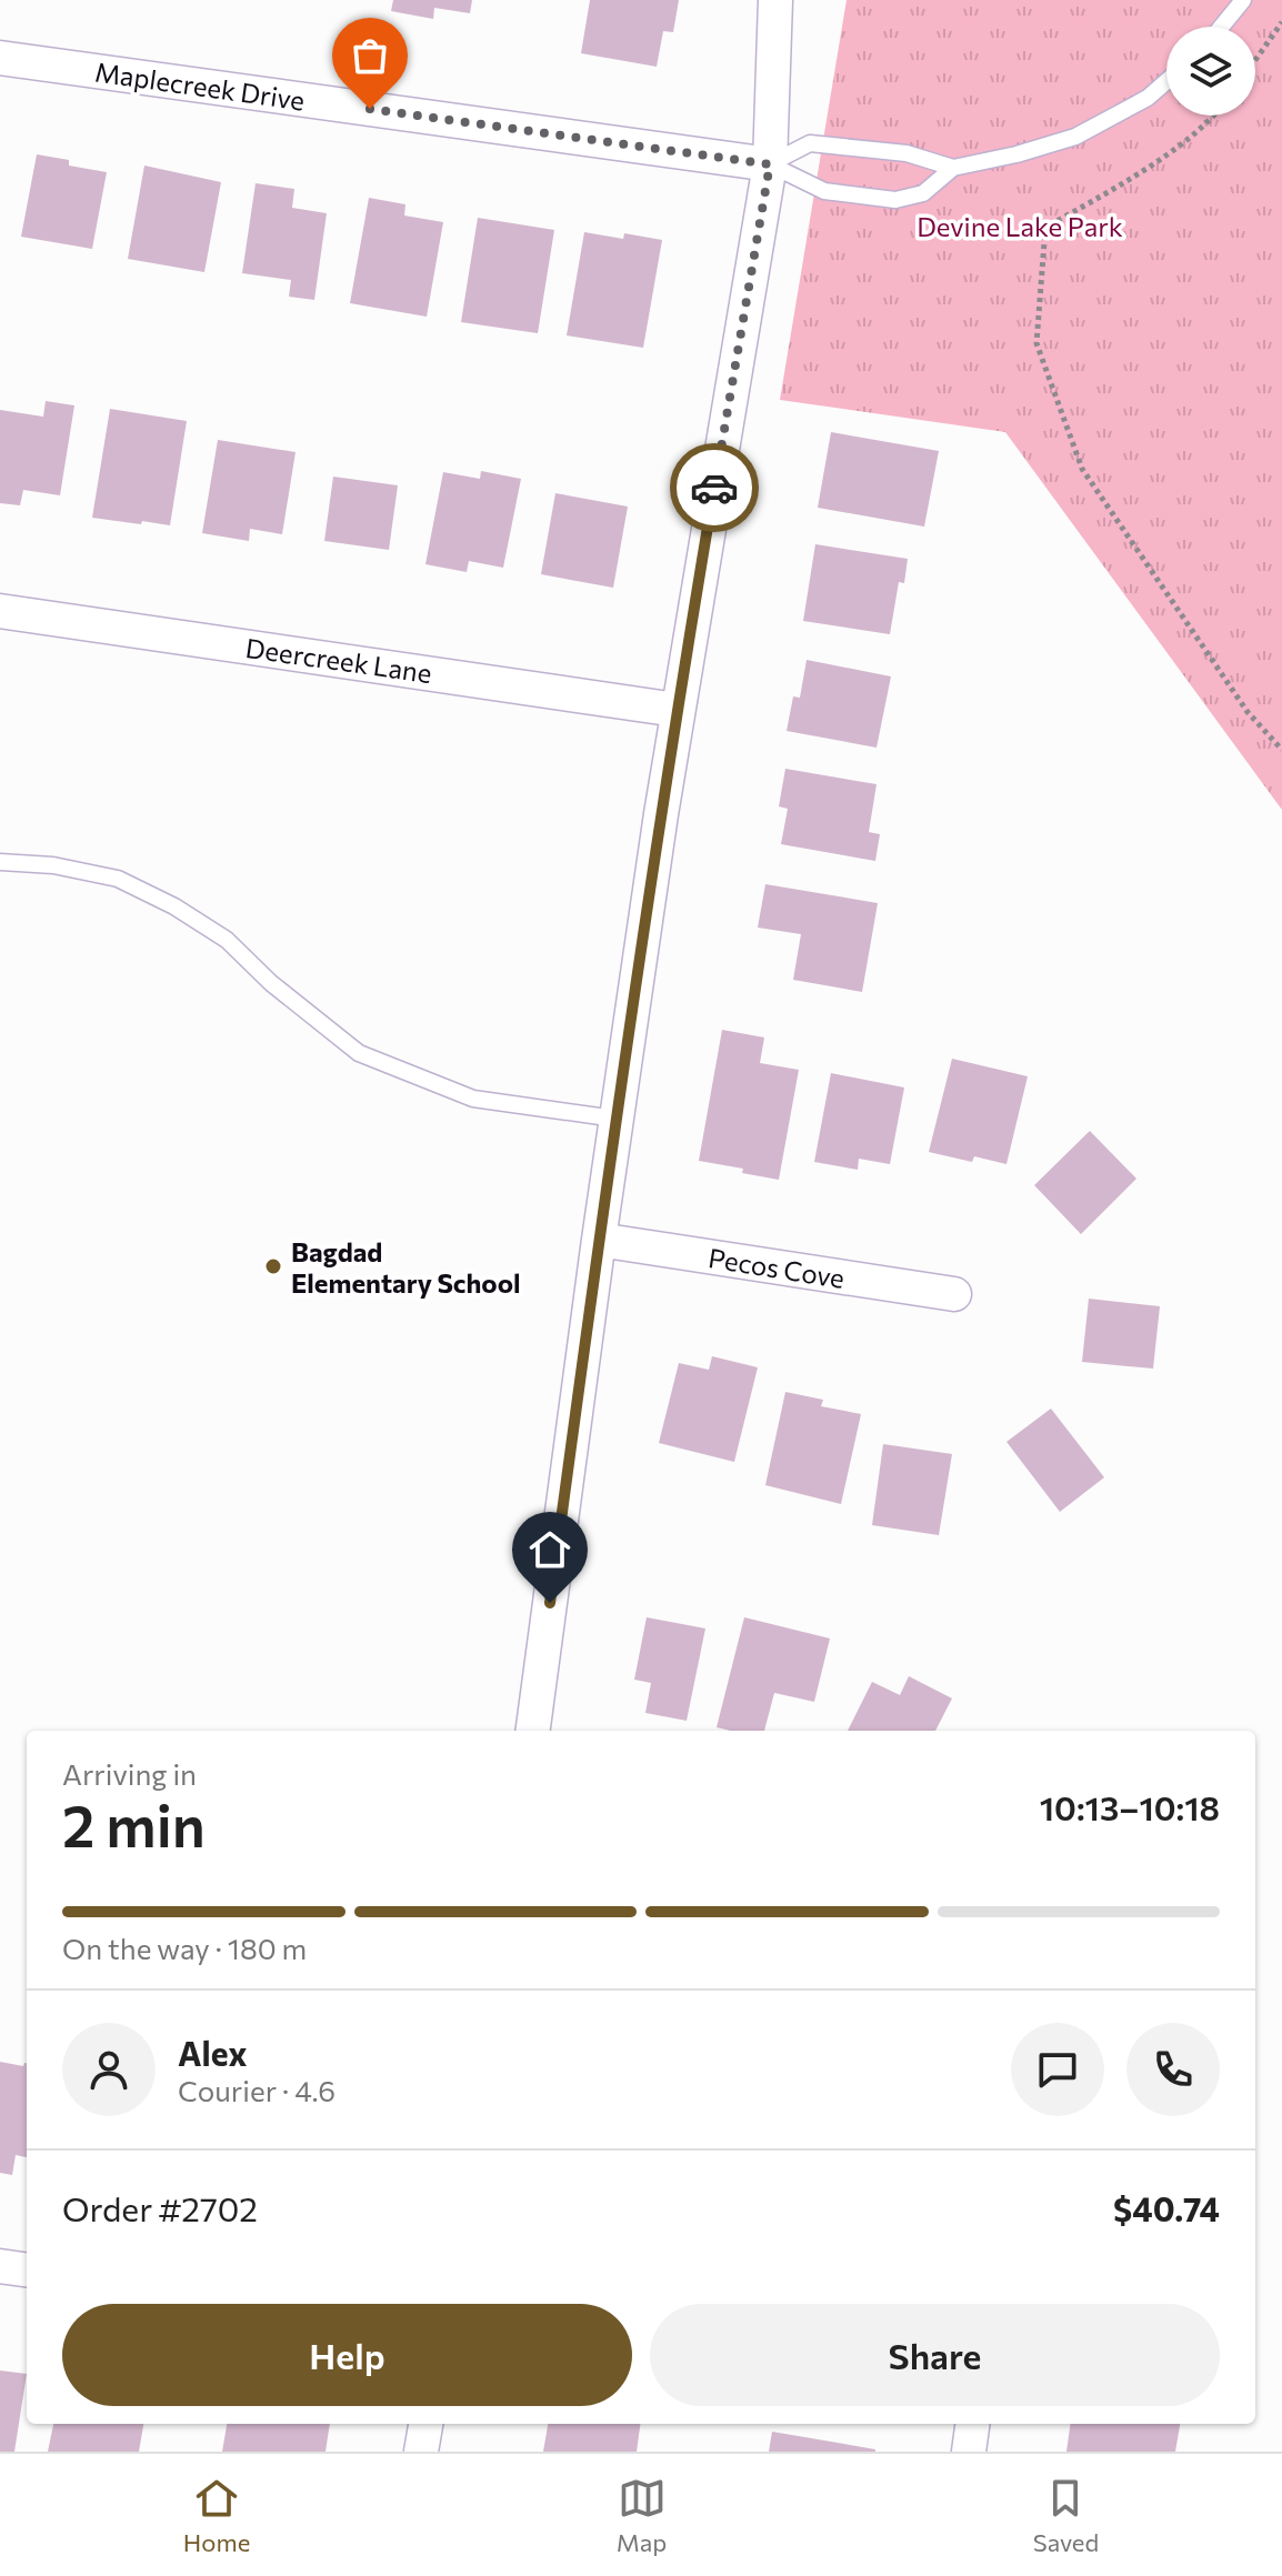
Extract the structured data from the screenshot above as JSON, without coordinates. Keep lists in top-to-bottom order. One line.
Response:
{"streets":{"street":["Maplecreek Drive","Deercreek Lane","Pecos Cove"]},"parks":["Devine Lake Park"],"places":["Bagdad Elementary School"],"page":{"heading":["2 min","Arriving in","10:13–10:18"],"panel":["Alex","Courier · 4.6","Order #2702","$40.74"],"bar":"On the way · 180 m","buttons":["Help","Share"],"tabs":["Home","Map","Saved"]}}
